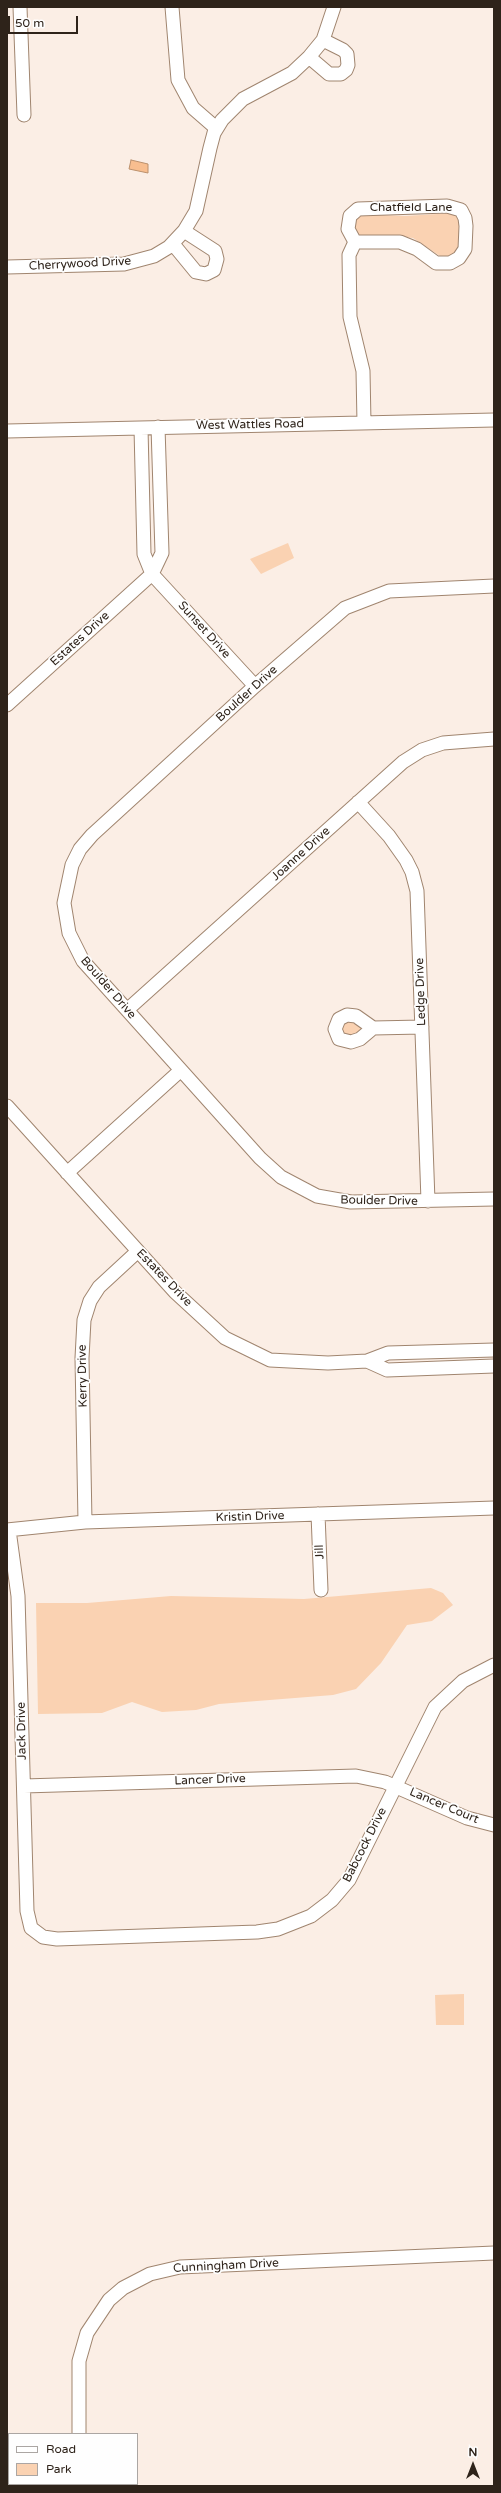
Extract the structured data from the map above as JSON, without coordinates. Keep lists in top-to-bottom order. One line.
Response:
{"streets":{"street":["Chatfield Lane","Cherrywood Drive","West Wattles Road","Sunset Drive","Estates Drive","Boulder Drive","Joanne Drive","Ledge Drive","Kerry Drive","Kristin Drive","Jill","Jack Drive","Lancer Drive","Lancer Court","Babcock Drive","Cunningham Drive"]},"crossings":[["West Wattles Road","Estates Drive"],["Sunset Drive","Estates Drive"],["Sunset Drive","Boulder Drive"],["Estates Drive","Kerry Drive"],["Boulder Drive","Joanne Drive"],["Boulder Drive","Ledge Drive"],["Joanne Drive","Ledge Drive"],["Kerry Drive","Kristin Drive"],["Kristin Drive","Jill"],["Kristin Drive","Jack Drive"],["Jack Drive","Lancer Drive"],["Jack Drive","Babcock Drive"],["Lancer Drive","Lancer Court"],["Lancer Drive","Babcock Drive"],["Lancer Court","Babcock Drive"]],"legend":["Road","Park"],"scale_bar":"50 m","north":"top"}
